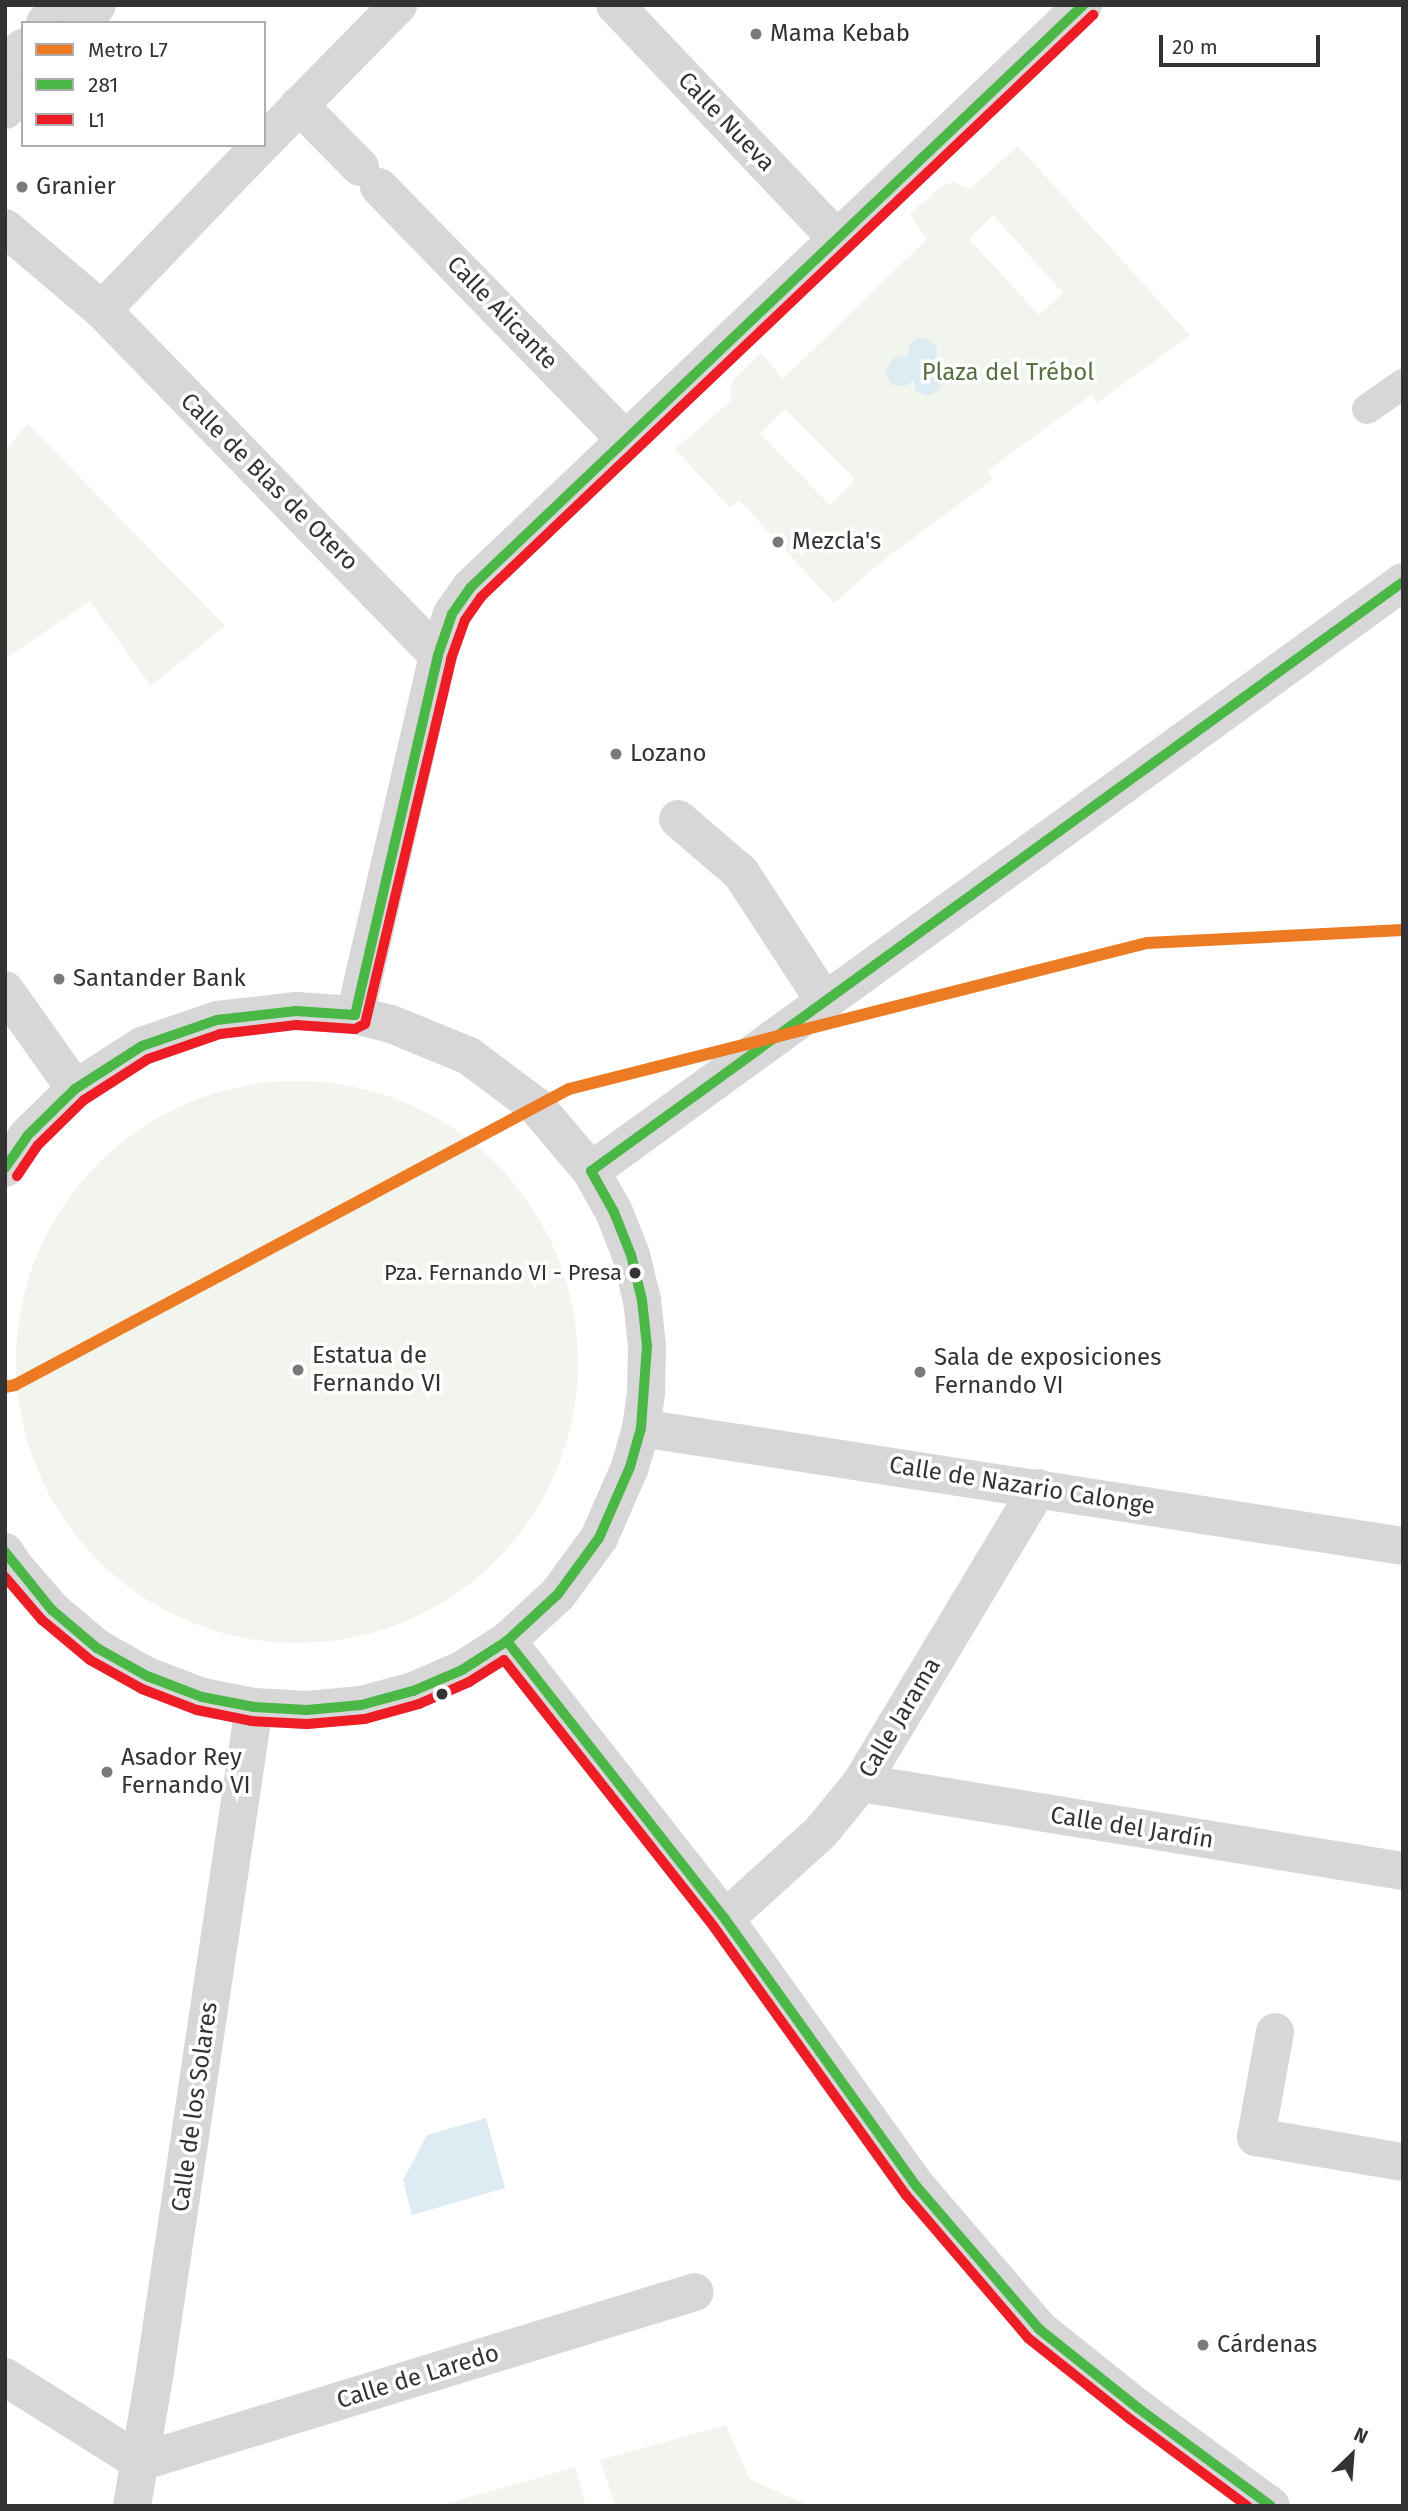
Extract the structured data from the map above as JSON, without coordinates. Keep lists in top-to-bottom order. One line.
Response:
{"streets":{"street":["Calle Nueva","Calle Alicante","Calle de Blas de Otero","Calle de Nazario Calonge","Calle Jarama","Calle del Jardín","Calle de los Solares","Calle de Laredo"]},"crossings":[["Calle de Nazario Calonge","Calle Jarama"],["Calle Jarama","Calle del Jardín"],["Calle de los Solares","Calle de Laredo"]],"parks":["Plaza del Trébol"],"places":["Mama Kebab","Granier","Mezcla's","Lozano","Santander Bank","Pza. Fernando VI - Presa","Estatua de Fernando VI","Sala de exposiciones Fernando VI","Asador Rey Fernando VI","Cárdenas"],"lines":["transit line 281","transit line L1","metro line L7"],"legend":["Metro L7","281","L1"],"scale_bar":"20 m","north":"top right"}
